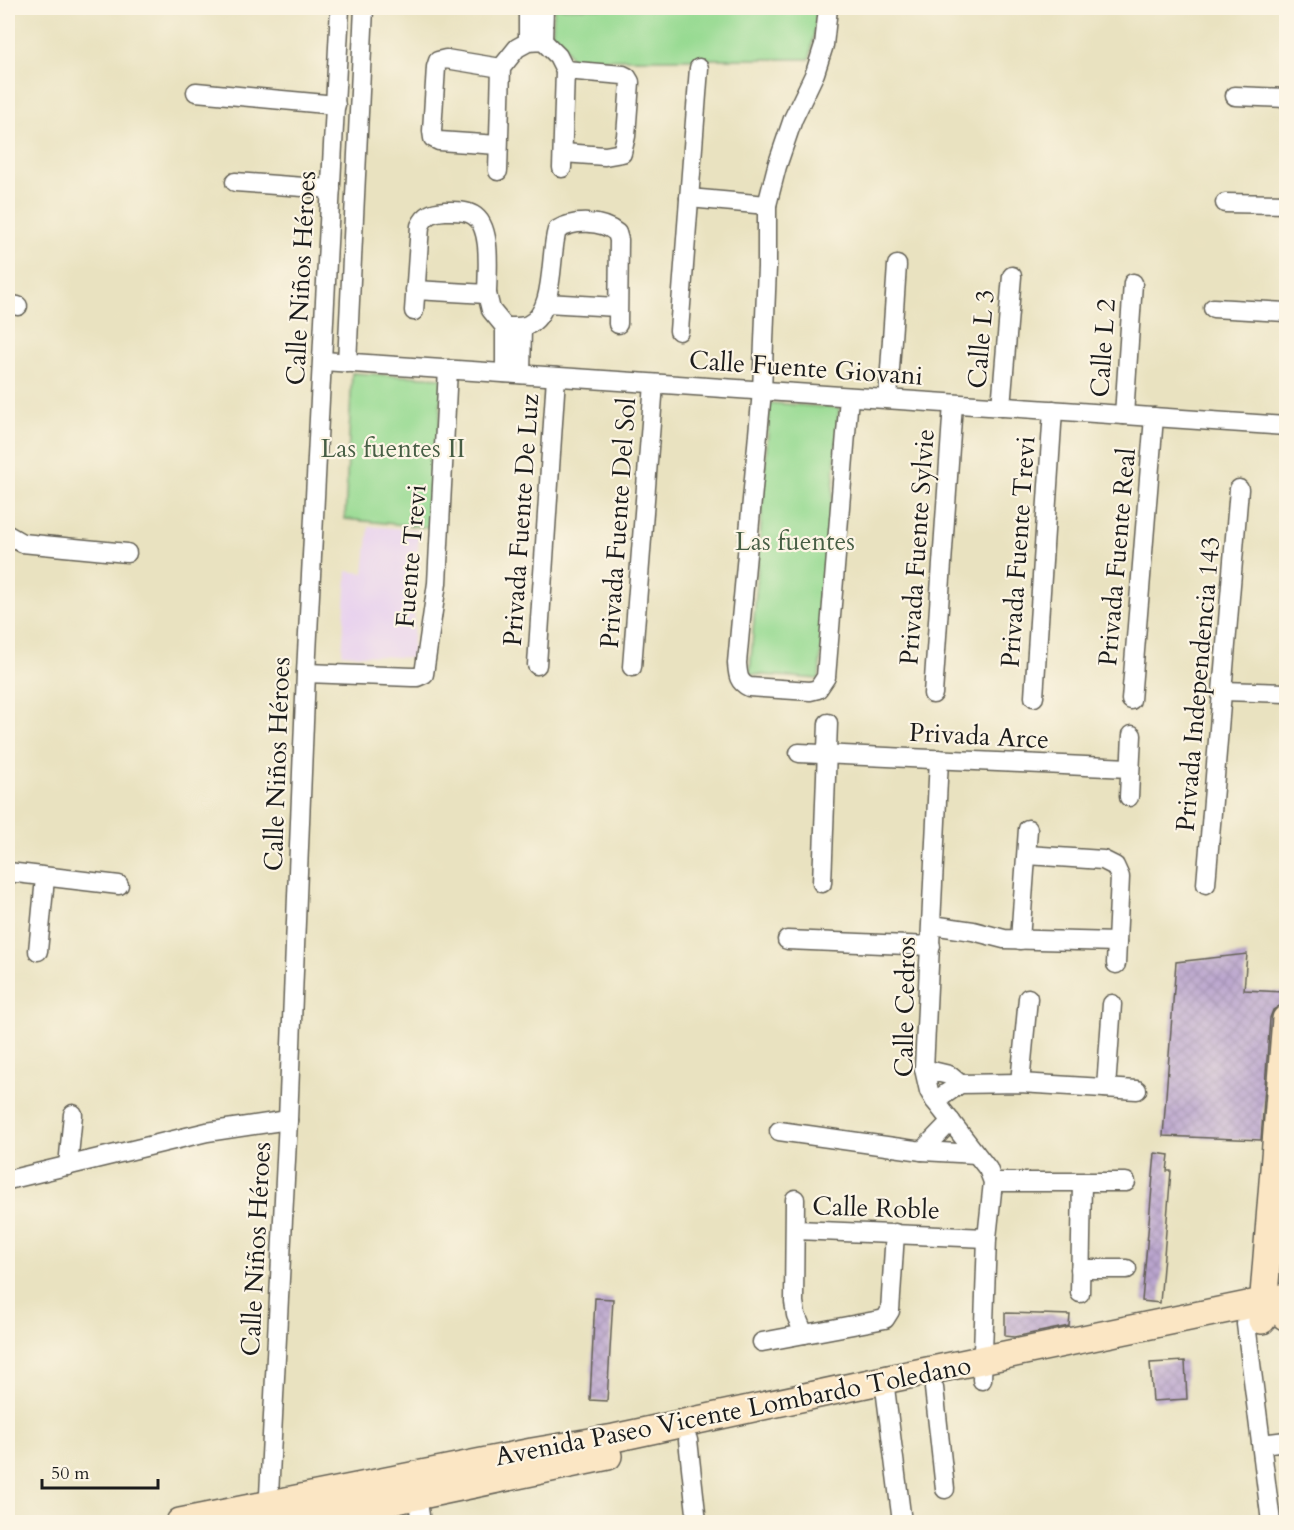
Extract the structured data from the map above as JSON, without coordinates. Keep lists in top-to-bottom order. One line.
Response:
{"streets":{"main road":["Avenida Paseo Vicente Lombardo Toledano"],"street":["Calle Niños Héroes","Calle L 3","Calle L 2","Calle Fuente Giovani","Privada Fuente De Luz","Privada Fuente Del Sol","Privada Fuente Sylvie","Privada Fuente Trevi","Fuente Trevi","Privada Fuente Real","Privada Independencia 143","Privada Arce","Calle Cedros","Calle Roble"]},"crossings":[["Calle Niños Héroes","Calle Fuente Giovani"],["Calle Niños Héroes","Fuente Trevi"],["Calle Niños Héroes","Avenida Paseo Vicente Lombardo Toledano"],["Calle L 3","Calle Fuente Giovani"],["Calle L 2","Calle Fuente Giovani"],["Calle Fuente Giovani","Privada Fuente De Luz"],["Calle Fuente Giovani","Privada Fuente Del Sol"],["Calle Fuente Giovani","Privada Fuente Sylvie"],["Calle Fuente Giovani","Privada Fuente Trevi"],["Calle Fuente Giovani","Fuente Trevi"],["Calle Fuente Giovani","Privada Fuente Real"],["Privada Arce","Calle Cedros"]],"parks":["Las fuentes II","Las fuentes"],"scale_bar":"50 m"}
